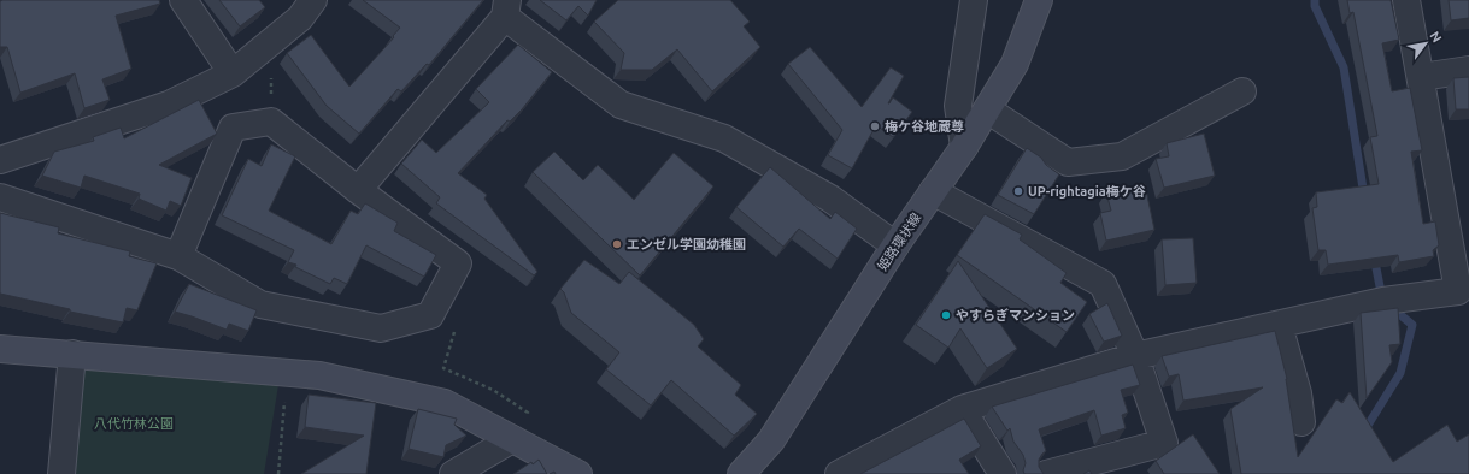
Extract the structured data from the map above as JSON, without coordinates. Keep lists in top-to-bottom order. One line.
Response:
{"streets":{"street":["姫路環状線"]},"parks":["八代竹林公園"],"places":["梅ケ谷地蔵尊","UP-rightagia梅ケ谷","エンゼル学園幼稚園","やすらぎマンション"],"north":"top right"}
